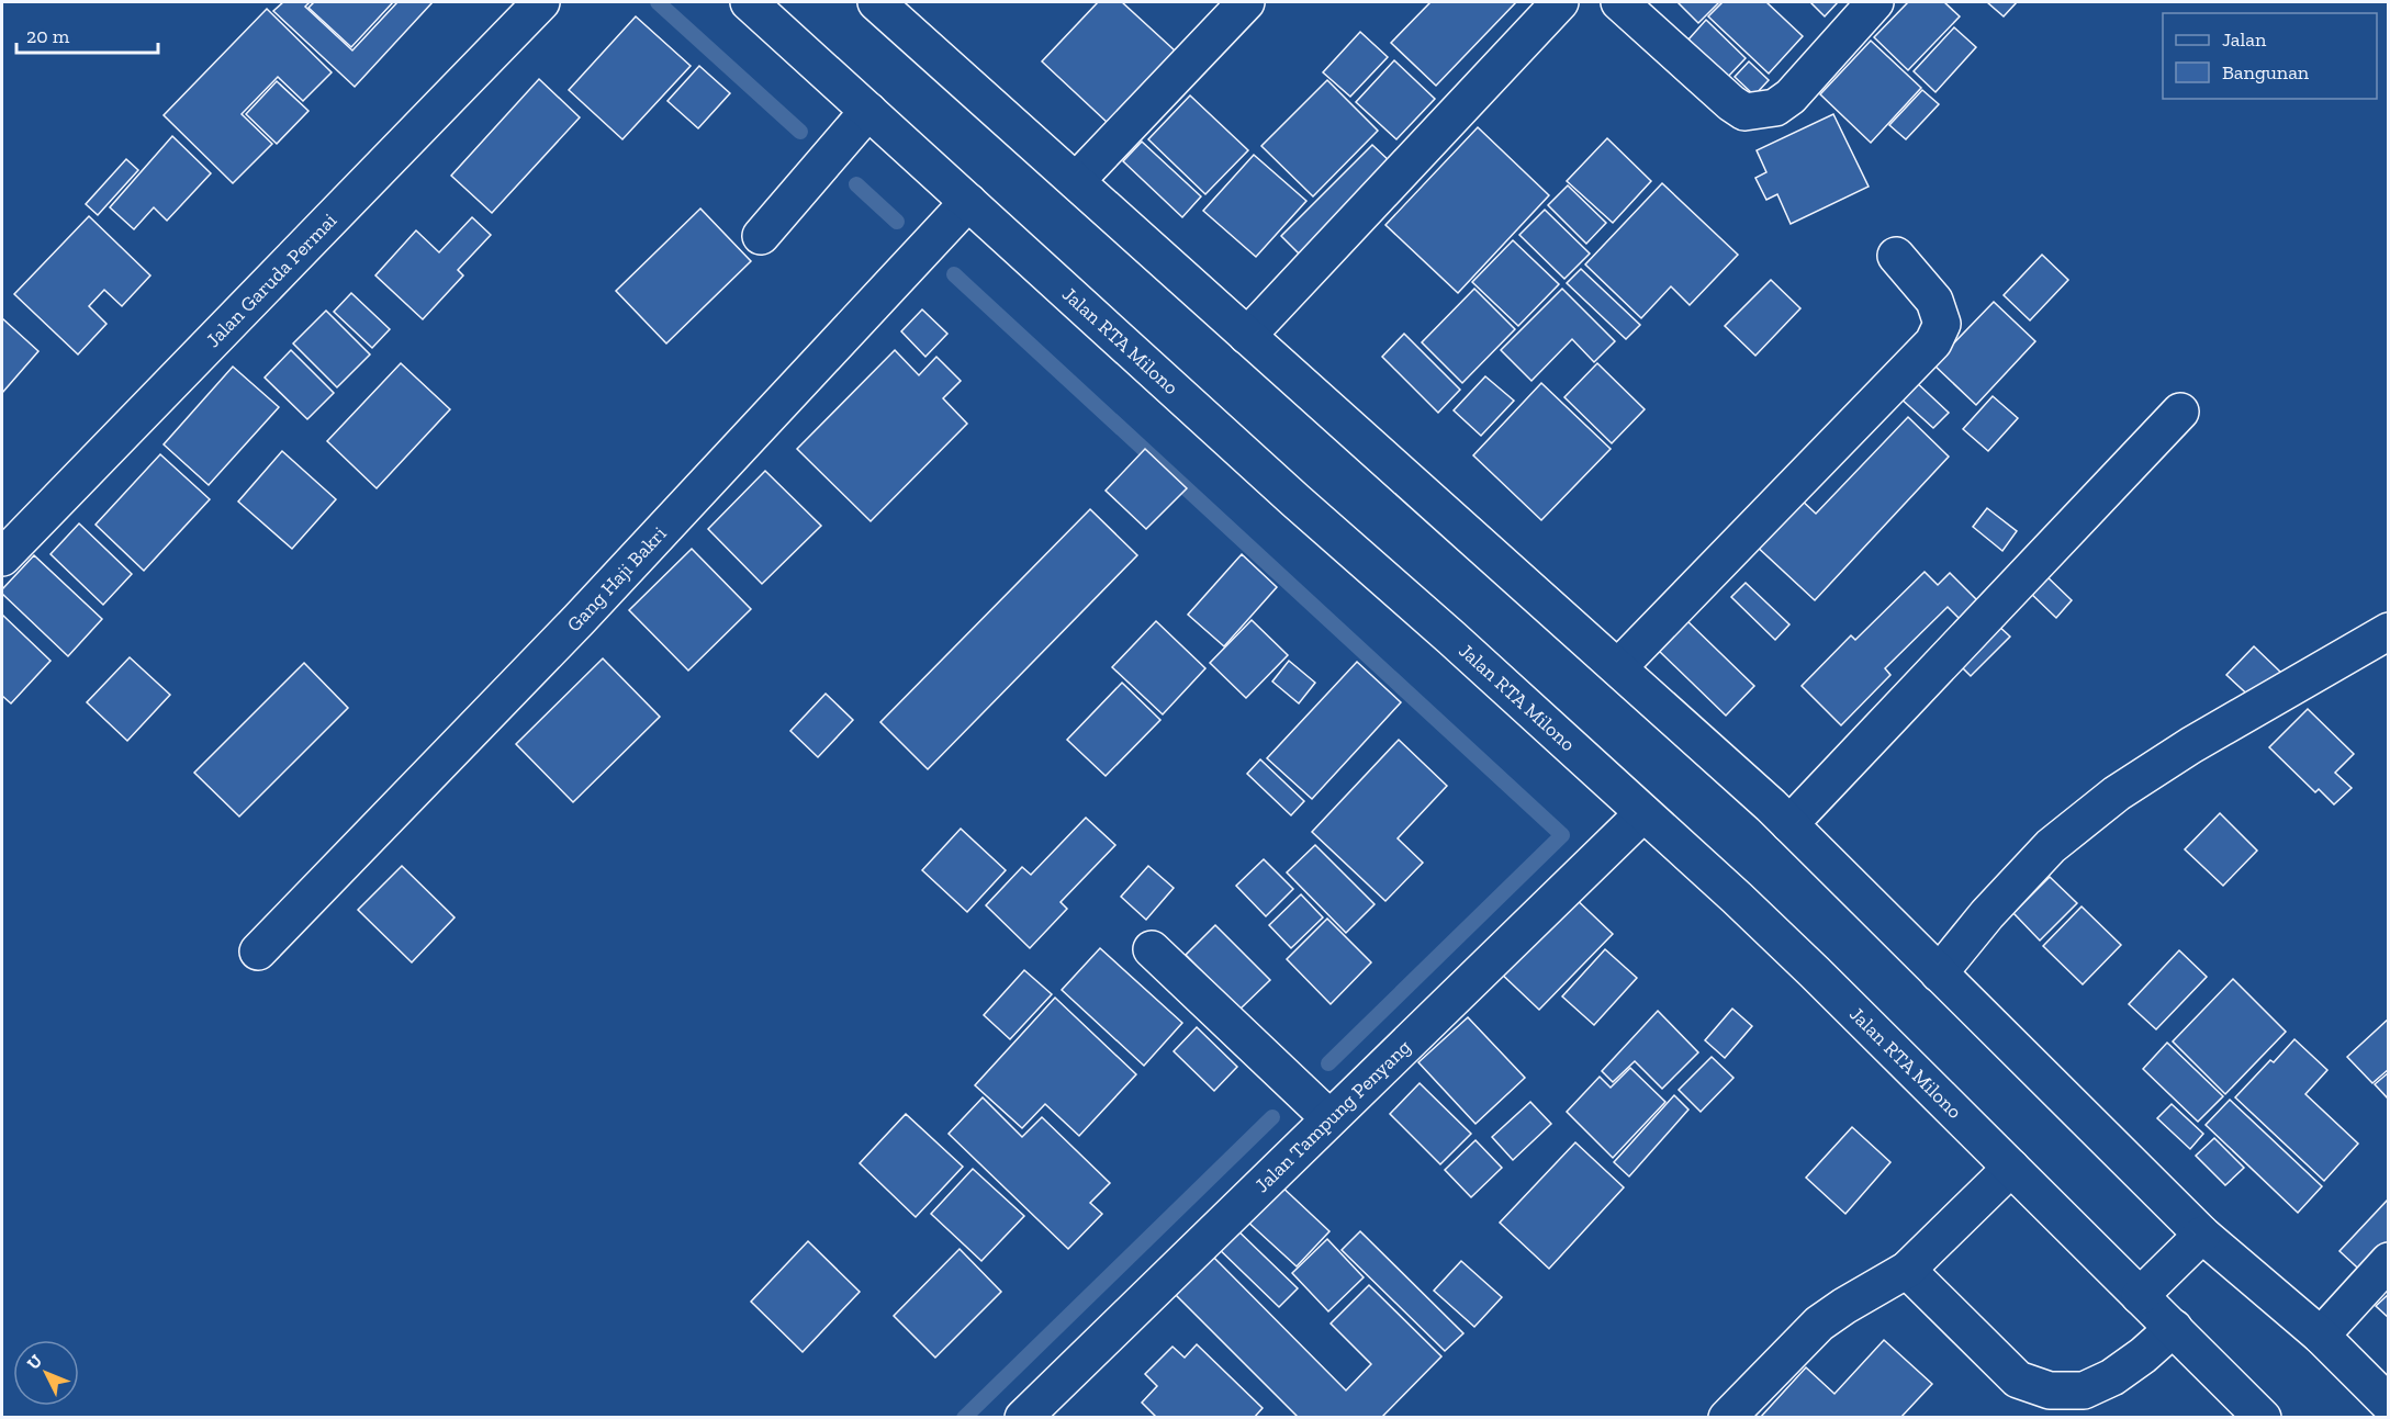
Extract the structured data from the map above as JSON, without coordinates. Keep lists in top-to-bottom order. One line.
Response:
{"streets":{"main road":["Jalan Garuda Permai","Jalan RTA Milono","Gang Haji Bakri","Jalan Tampung Penyang"]},"crossings":[["Jalan RTA Milono","Gang Haji Bakri"],["Jalan RTA Milono","Jalan Tampung Penyang"]],"legend":["Jalan","Bangunan"],"scale_bar":"20 m","north":"top left"}
